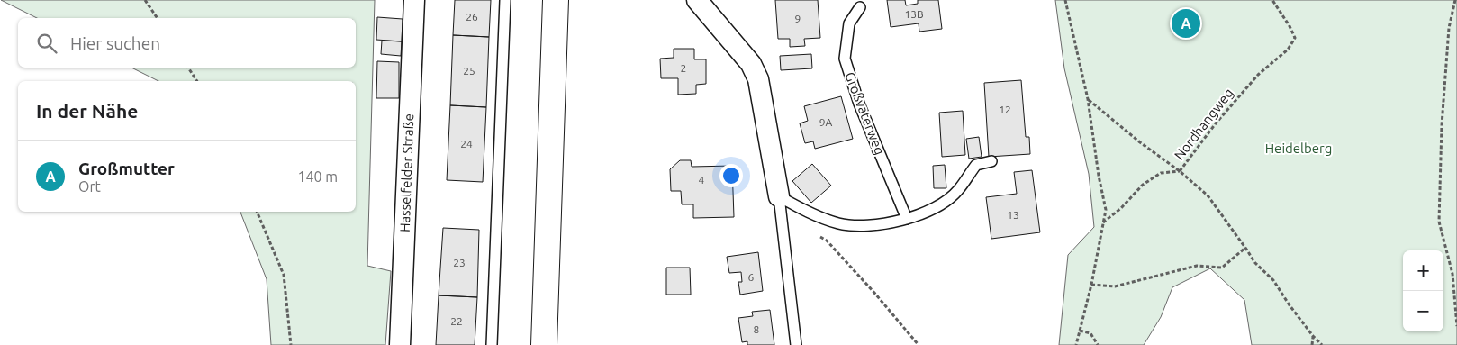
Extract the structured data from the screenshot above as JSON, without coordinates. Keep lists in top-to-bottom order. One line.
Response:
{"streets":{"street":["Hasselfelder Straße"],"lane":["Großvaterweg"],"path":["Nordhangweg"]},"parks":["Heidelberg"],"house_numbers":["13B","26","9","2","25","12","9A","24","4","13","23","6","22","8"],"page":{"pins":"A","search":"Hier suchen","heading":"In der Nähe","list":[{"mark":"A","name":"Großmutter","note":"Ort","value":"140 m"}],"map_buttons":["+","−"]}}
